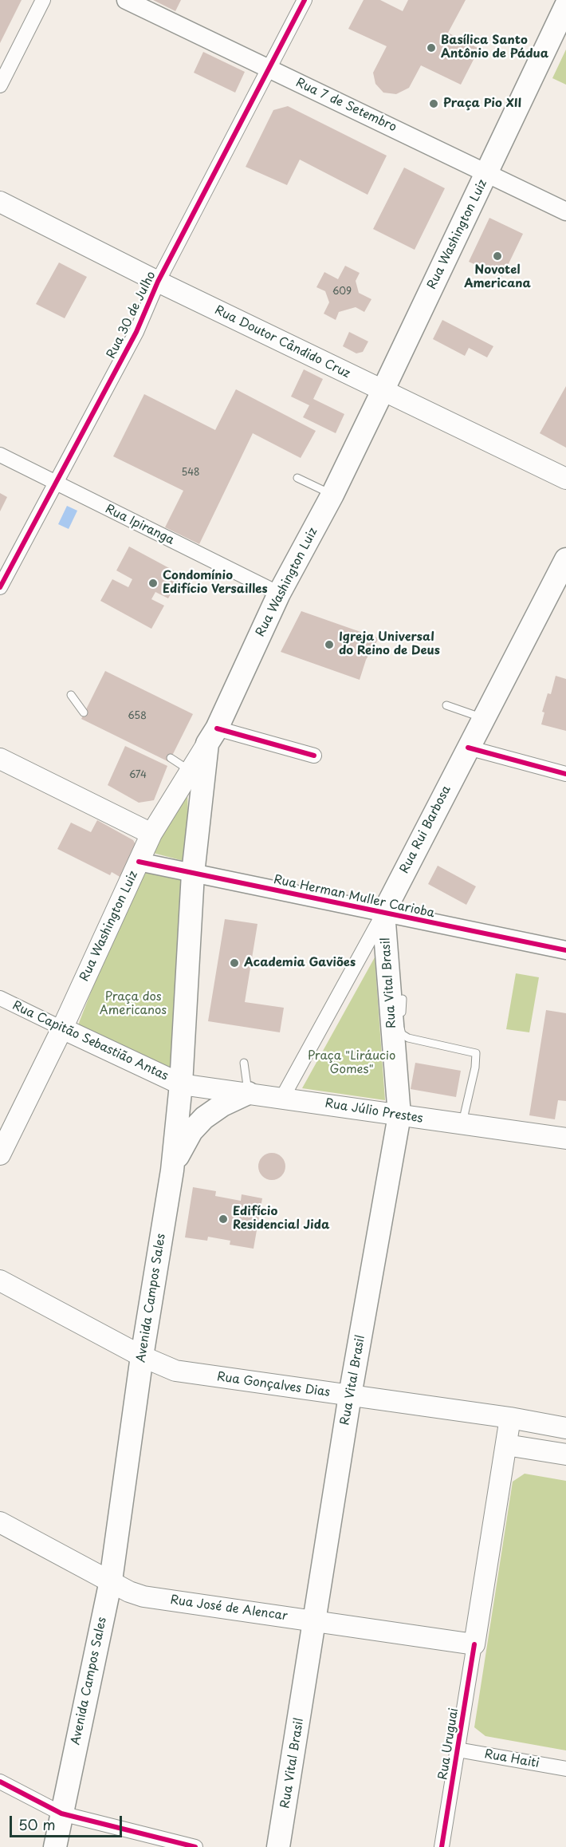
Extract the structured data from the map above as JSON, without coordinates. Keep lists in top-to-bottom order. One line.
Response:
{"streets":{"main road":["Rua Washington Luiz","Rua Doutor Cândido Cruz","Rua Rui Barbosa","Rua Vital Brasil","Rua Capitão Sebastião Antas","Rua Júlio Prestes","Avenida Campos Sales","Rua Gonçalves Dias","Rua José de Alencar","Rua Uruguai"],"street":["Rua 7 de Setembro","Rua 30 de Julho","Rua Ipiranga","Rua Herman Muller Carioba","Rua Haiti"]},"crossings":[["Rua 7 de Setembro","Rua Washington Luiz"],["Rua 7 de Setembro","Rua 30 de Julho"],["Rua Washington Luiz","Rua Doutor Cândido Cruz"],["Rua Washington Luiz","Rua Ipiranga"],["Rua Washington Luiz","Rua Herman Muller Carioba"],["Rua Washington Luiz","Rua Capitão Sebastião Antas"],["Rua Washington Luiz","Avenida Campos Sales"],["Rua 30 de Julho","Rua Doutor Cândido Cruz"],["Rua 30 de Julho","Rua Ipiranga"],["Rua Rui Barbosa","Rua Herman Muller Carioba"],["Rua Rui Barbosa","Rua Vital Brasil"],["Rua Rui Barbosa","Rua Júlio Prestes"],["Rua Herman Muller Carioba","Rua Vital Brasil"],["Rua Herman Muller Carioba","Avenida Campos Sales"],["Rua Vital Brasil","Rua Júlio Prestes"],["Rua Vital Brasil","Rua Gonçalves Dias"],["Rua Vital Brasil","Rua José de Alencar"],["Rua Capitão Sebastião Antas","Rua Júlio Prestes"],["Rua Capitão Sebastião Antas","Avenida Campos Sales"],["Rua Júlio Prestes","Avenida Campos Sales"],["Avenida Campos Sales","Rua Gonçalves Dias"],["Avenida Campos Sales","Rua José de Alencar"],["Rua Gonçalves Dias","Rua Uruguai"],["Rua José de Alencar","Rua Uruguai"],["Rua Uruguai","Rua Haiti"]],"parks":["Praça dos Americanos","Praça \"Liráucio Gomes\""],"places":["Basílica Santo Antônio de Pádua","Praça Pio XII","Novotel Americana","Condomínio Edifício Versailles","Igreja Universal do Reino de Deus","Academia Gaviões","Edifício Residencial Jida"],"house_numbers":["609","548","658","674"],"scale_bar":"50 m"}
